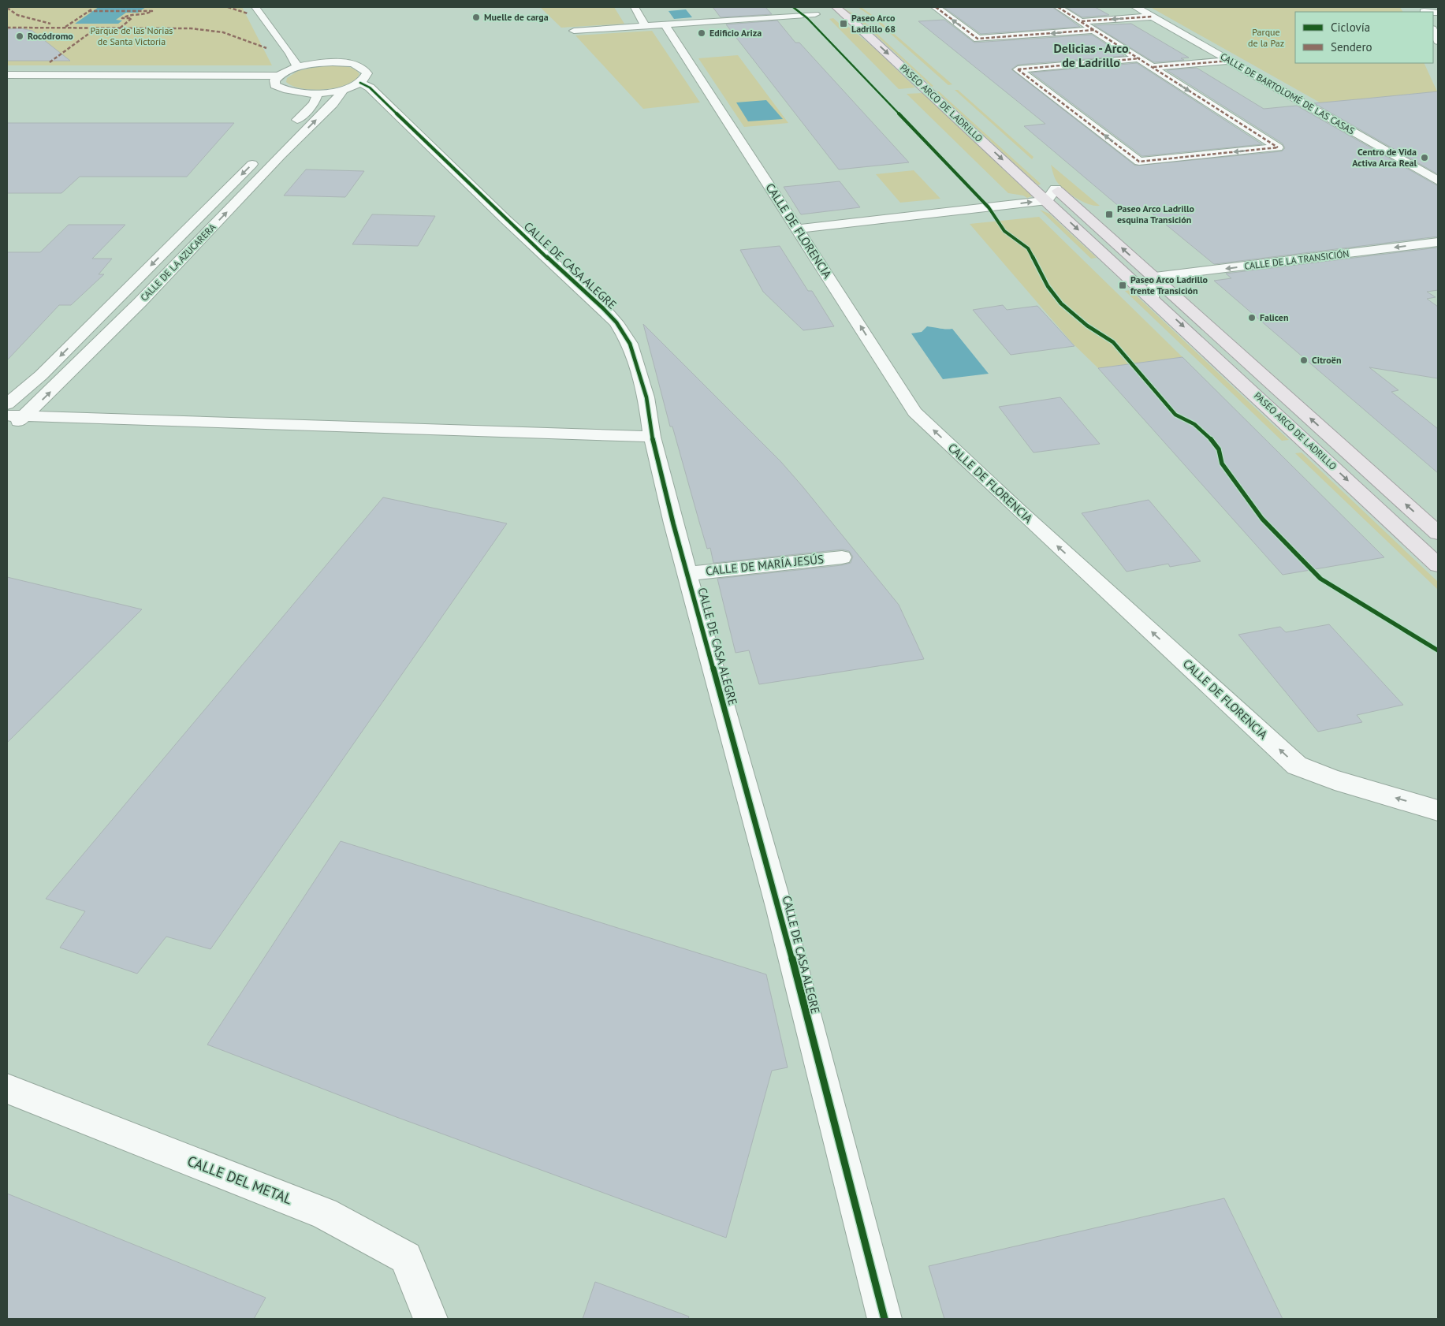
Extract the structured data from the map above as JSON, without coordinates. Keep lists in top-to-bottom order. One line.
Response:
{"streets":{"main road":["PASEO ARCO DE LADRILLO"],"street":["CALLE DE BARTOLOMÉ DE LAS CASAS","CALLE DE FLORENCIA","CALLE DE LA TRANSICIÓN","CALLE DE LA AZUCARERA","CALLE DE CASA ALEGRE","CALLE DE MARÍA JESÚS","CALLE DEL METAL"]},"crossings":[["PASEO ARCO DE LADRILLO","CALLE DE LA TRANSICIÓN"],["CALLE DE LA AZUCARERA","CALLE DE CASA ALEGRE"],["CALLE DE CASA ALEGRE","CALLE DE MARÍA JESÚS"]],"one_way":["CALLE DE FLORENCIA","CALLE DE LA TRANSICIÓN"],"districts":["Delicias - Arco de Ladrillo"],"parks":["Parque de las Norias de Santa Victoria","Parque de la Paz"],"places":{"other":["Muelle de carga","Edificio Ariza","Rocódromo","Centro de Vida Activa Arca Real","Falicen","Citroën"],"transit":["Paseo Arco Ladrillo 68","Paseo Arco Ladrillo esquina Transición","Paseo Arco Ladrillo frente Transición"]},"legend":["Ciclovía","Sendero"]}
